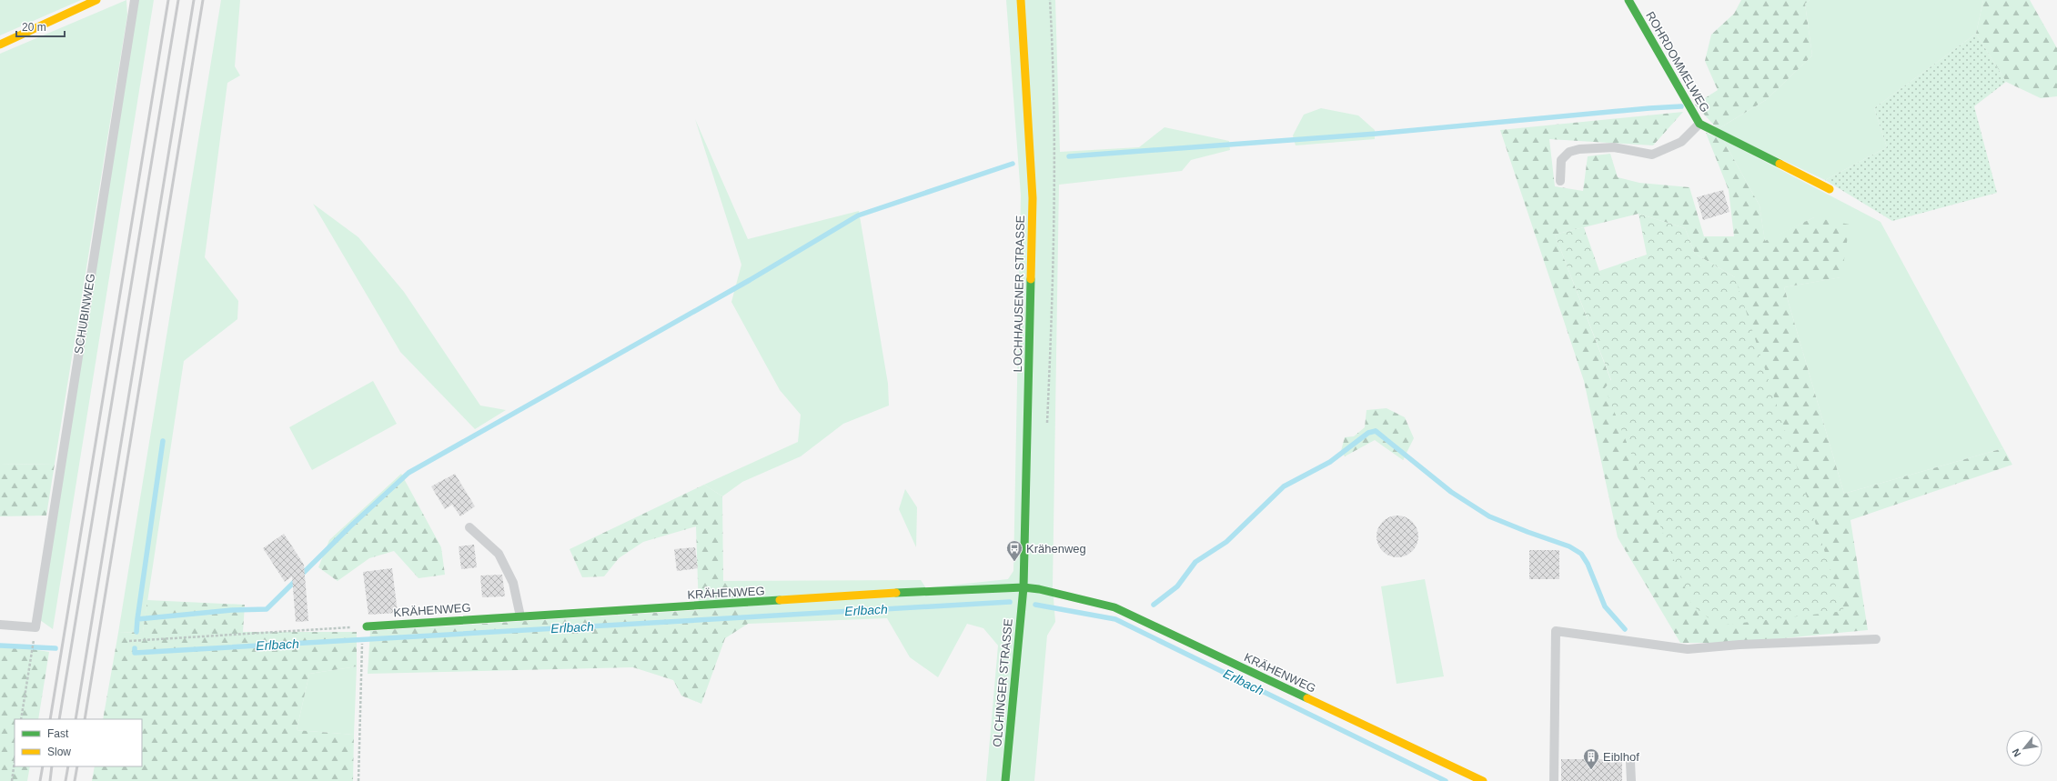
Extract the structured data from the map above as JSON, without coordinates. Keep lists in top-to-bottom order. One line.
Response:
{"streets":{"street":["ROHRDOMMELWEG","LOCHHAUSENER STRASSE","KRÄHENWEG","OLCHINGER STRASSE"],"lane":["SCHUBINWEG"]},"crossings":[["LOCHHAUSENER STRASSE","KRÄHENWEG"],["LOCHHAUSENER STRASSE","OLCHINGER STRASSE"],["KRÄHENWEG","OLCHINGER STRASSE"]],"water":["Erlbach"],"places":{"bus stop":["Krähenweg"],"building":["Eiblhof"]},"legend":["Fast","Slow"],"scale_bar":"20 m","north":"bottom left"}
